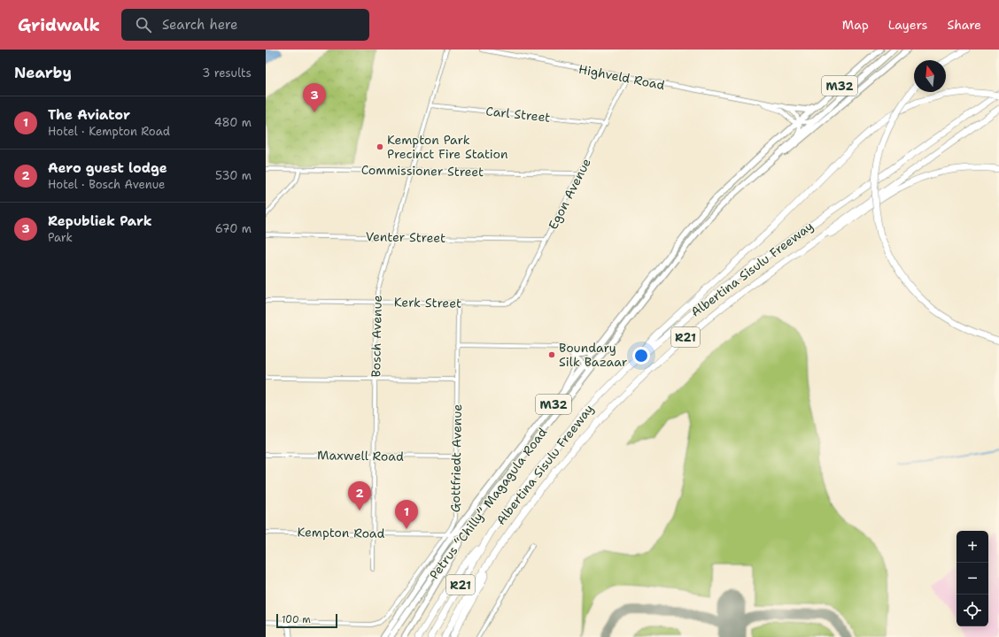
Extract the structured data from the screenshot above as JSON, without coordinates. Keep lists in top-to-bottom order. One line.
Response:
{"streets":{"highway":["Albertina Sisulu Freeway","R21"],"main road":["M32","Petrus “Chilly” Magagula Road"],"street":["Highveld Road","Carl Street","Commissioner Street","Egon Avenue","Venter Street","Kerk Street","Bosch Avenue","Maxwell Road","Gottfriedt Avenue","Kempton Road"]},"crossings":[["Highveld Road","Egon Avenue"],["Highveld Road","Petrus “Chilly” Magagula Road"],["Carl Street","Egon Avenue"],["Carl Street","Bosch Avenue"],["Commissioner Street","Egon Avenue"],["Commissioner Street","Bosch Avenue"],["Egon Avenue","Venter Street"],["Egon Avenue","Kerk Street"],["Venter Street","Bosch Avenue"],["Kerk Street","Bosch Avenue"],["Kerk Street","Gottfriedt Avenue"],["Bosch Avenue","Maxwell Road"],["Bosch Avenue","Kempton Road"],["Maxwell Road","Gottfriedt Avenue"],["Gottfriedt Avenue","Kempton Road"],["Petrus “Chilly” Magagula Road","Kempton Road"]],"places":["Kempton Park Precinct Fire Station","Boundary Silk Bazaar"],"scale_bar":"100 m","north":"top","page":{"header":"Gridwalk","search":"Search here","nav":["Map","Layers","Share"],"heading":["Nearby","3 results"],"pins":["3","2","1"],"list":[{"mark":"1","name":"The Aviator","note":"Hotel · Kempton Road","value":"480 m"},{"mark":"2","name":"Aero guest lodge","note":"Hotel · Bosch Avenue","value":"530 m"},{"mark":"3","name":"Republiek Park","note":"Park","value":"670 m"}],"map_buttons":["+","−"],"scale":"100 m"}}
